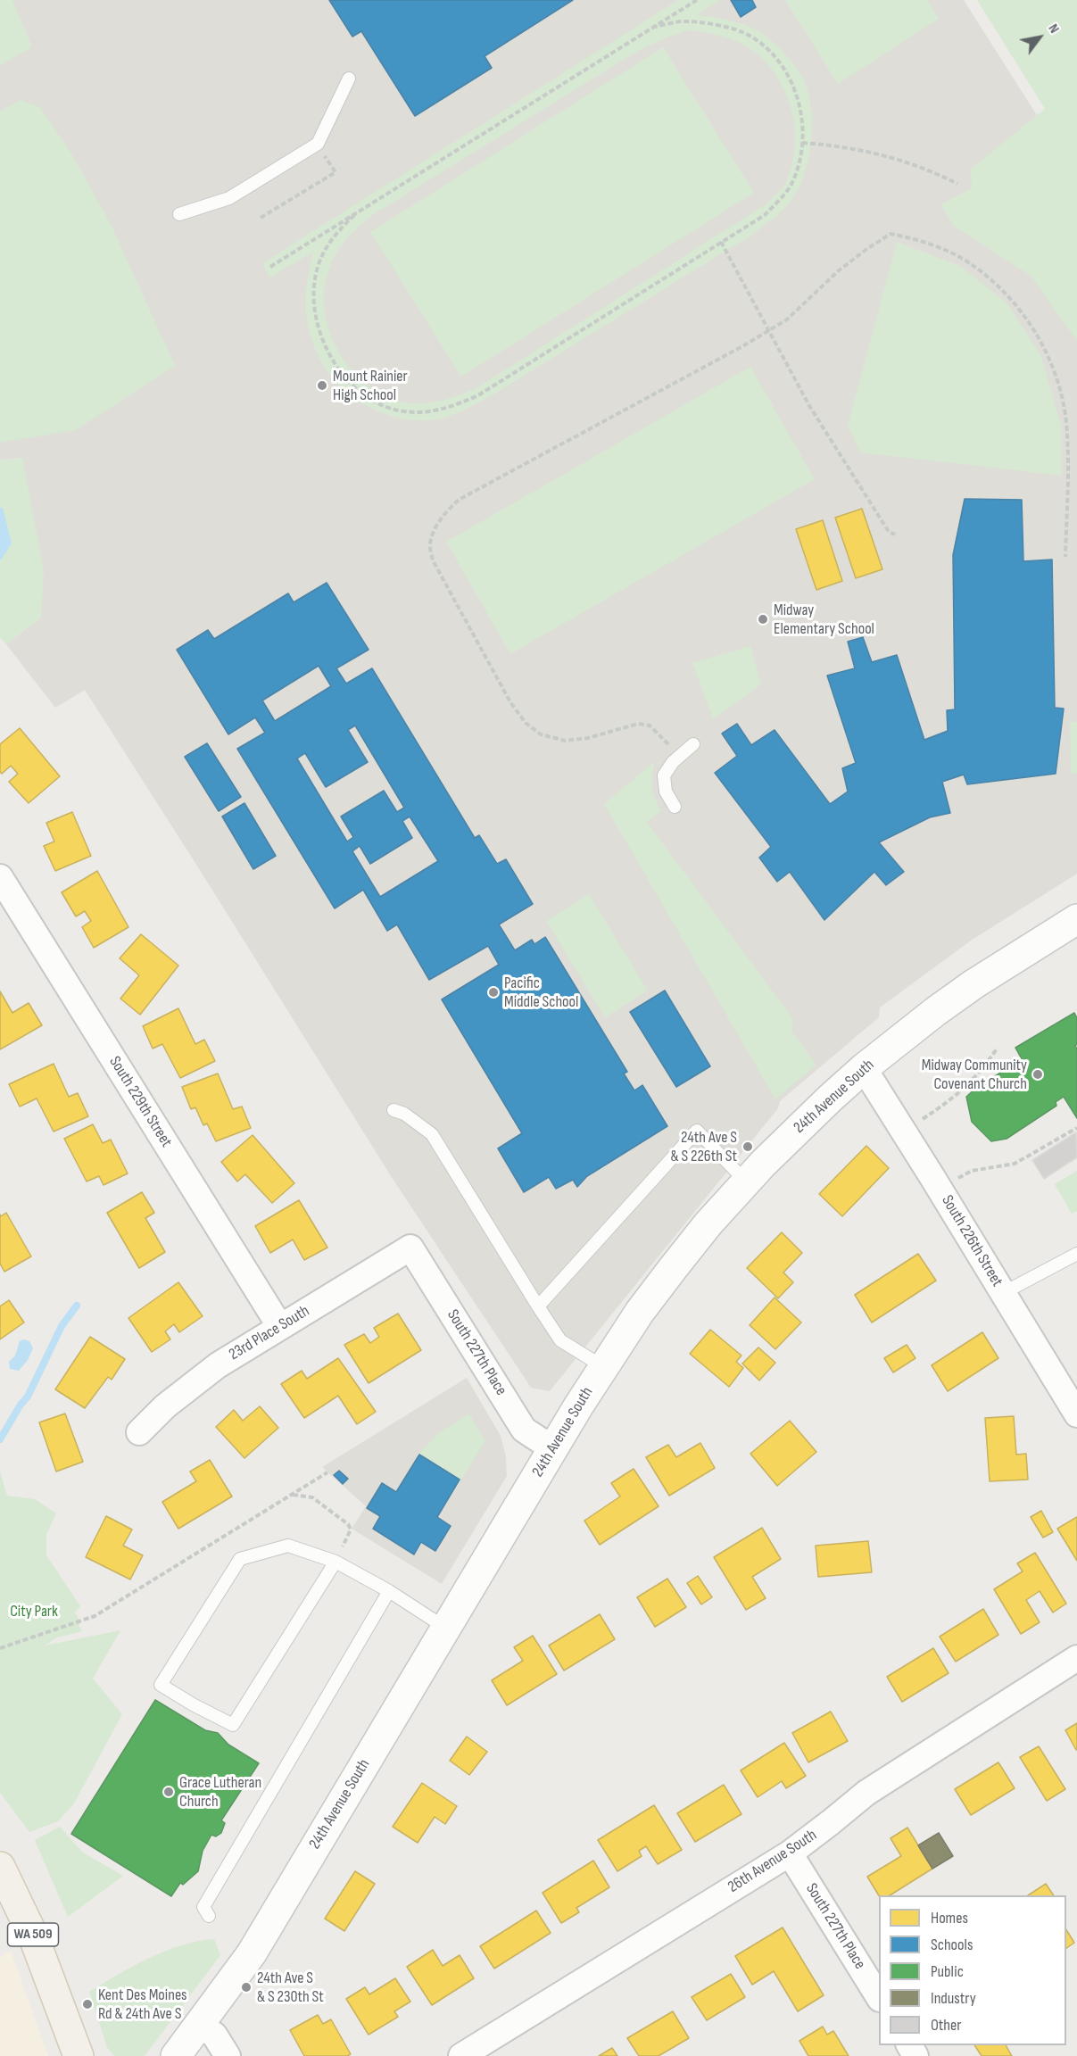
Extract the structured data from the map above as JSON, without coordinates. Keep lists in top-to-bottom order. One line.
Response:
{"streets":{"main road":["WA 509"],"street":["24th Avenue South","South 229th Street","South 226th Street","23rd Place South","South 227th Place","26th Avenue South"]},"crossings":[["24th Avenue South","South 226th Street"],["24th Avenue South","South 227th Place"],["South 229th Street","23rd Place South"],["23rd Place South","South 227th Place"],["South 227th Place","26th Avenue South"]],"parks":["City Park"],"places":["Mount Rainier High School","Midway Elementary School","Pacific Middle School","Midway Community Covenant Church","24th Ave S & S 226th St","Grace Lutheran Church","24th Ave S & S 230th St","Kent Des Moines Rd & 24th Ave S"],"legend":["Homes","Schools","Public","Industry","Other"],"north":"top right"}
